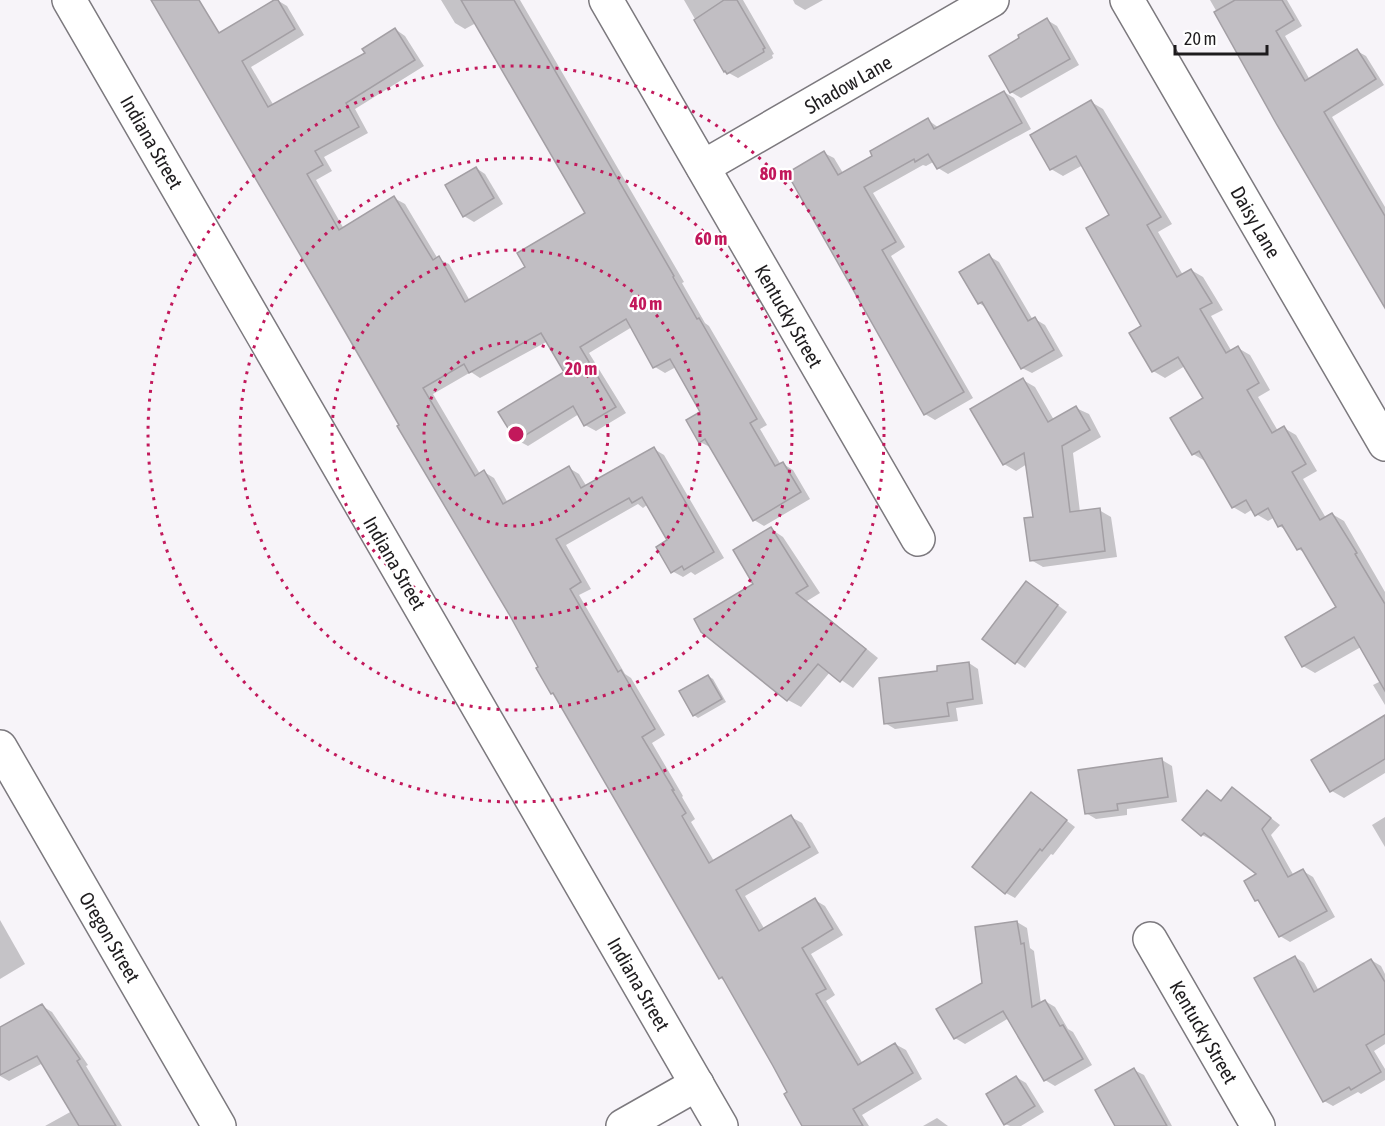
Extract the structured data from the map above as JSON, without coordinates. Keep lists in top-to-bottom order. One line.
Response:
{"streets":{"street":["Shadow Lane","Indiana Street","Daisy Lane","Kentucky Street","Oregon Street"]},"crossings":[["Shadow Lane","Kentucky Street"]],"scale_bar":"20 m","rings":["80 m","60 m","40 m","20 m"]}
